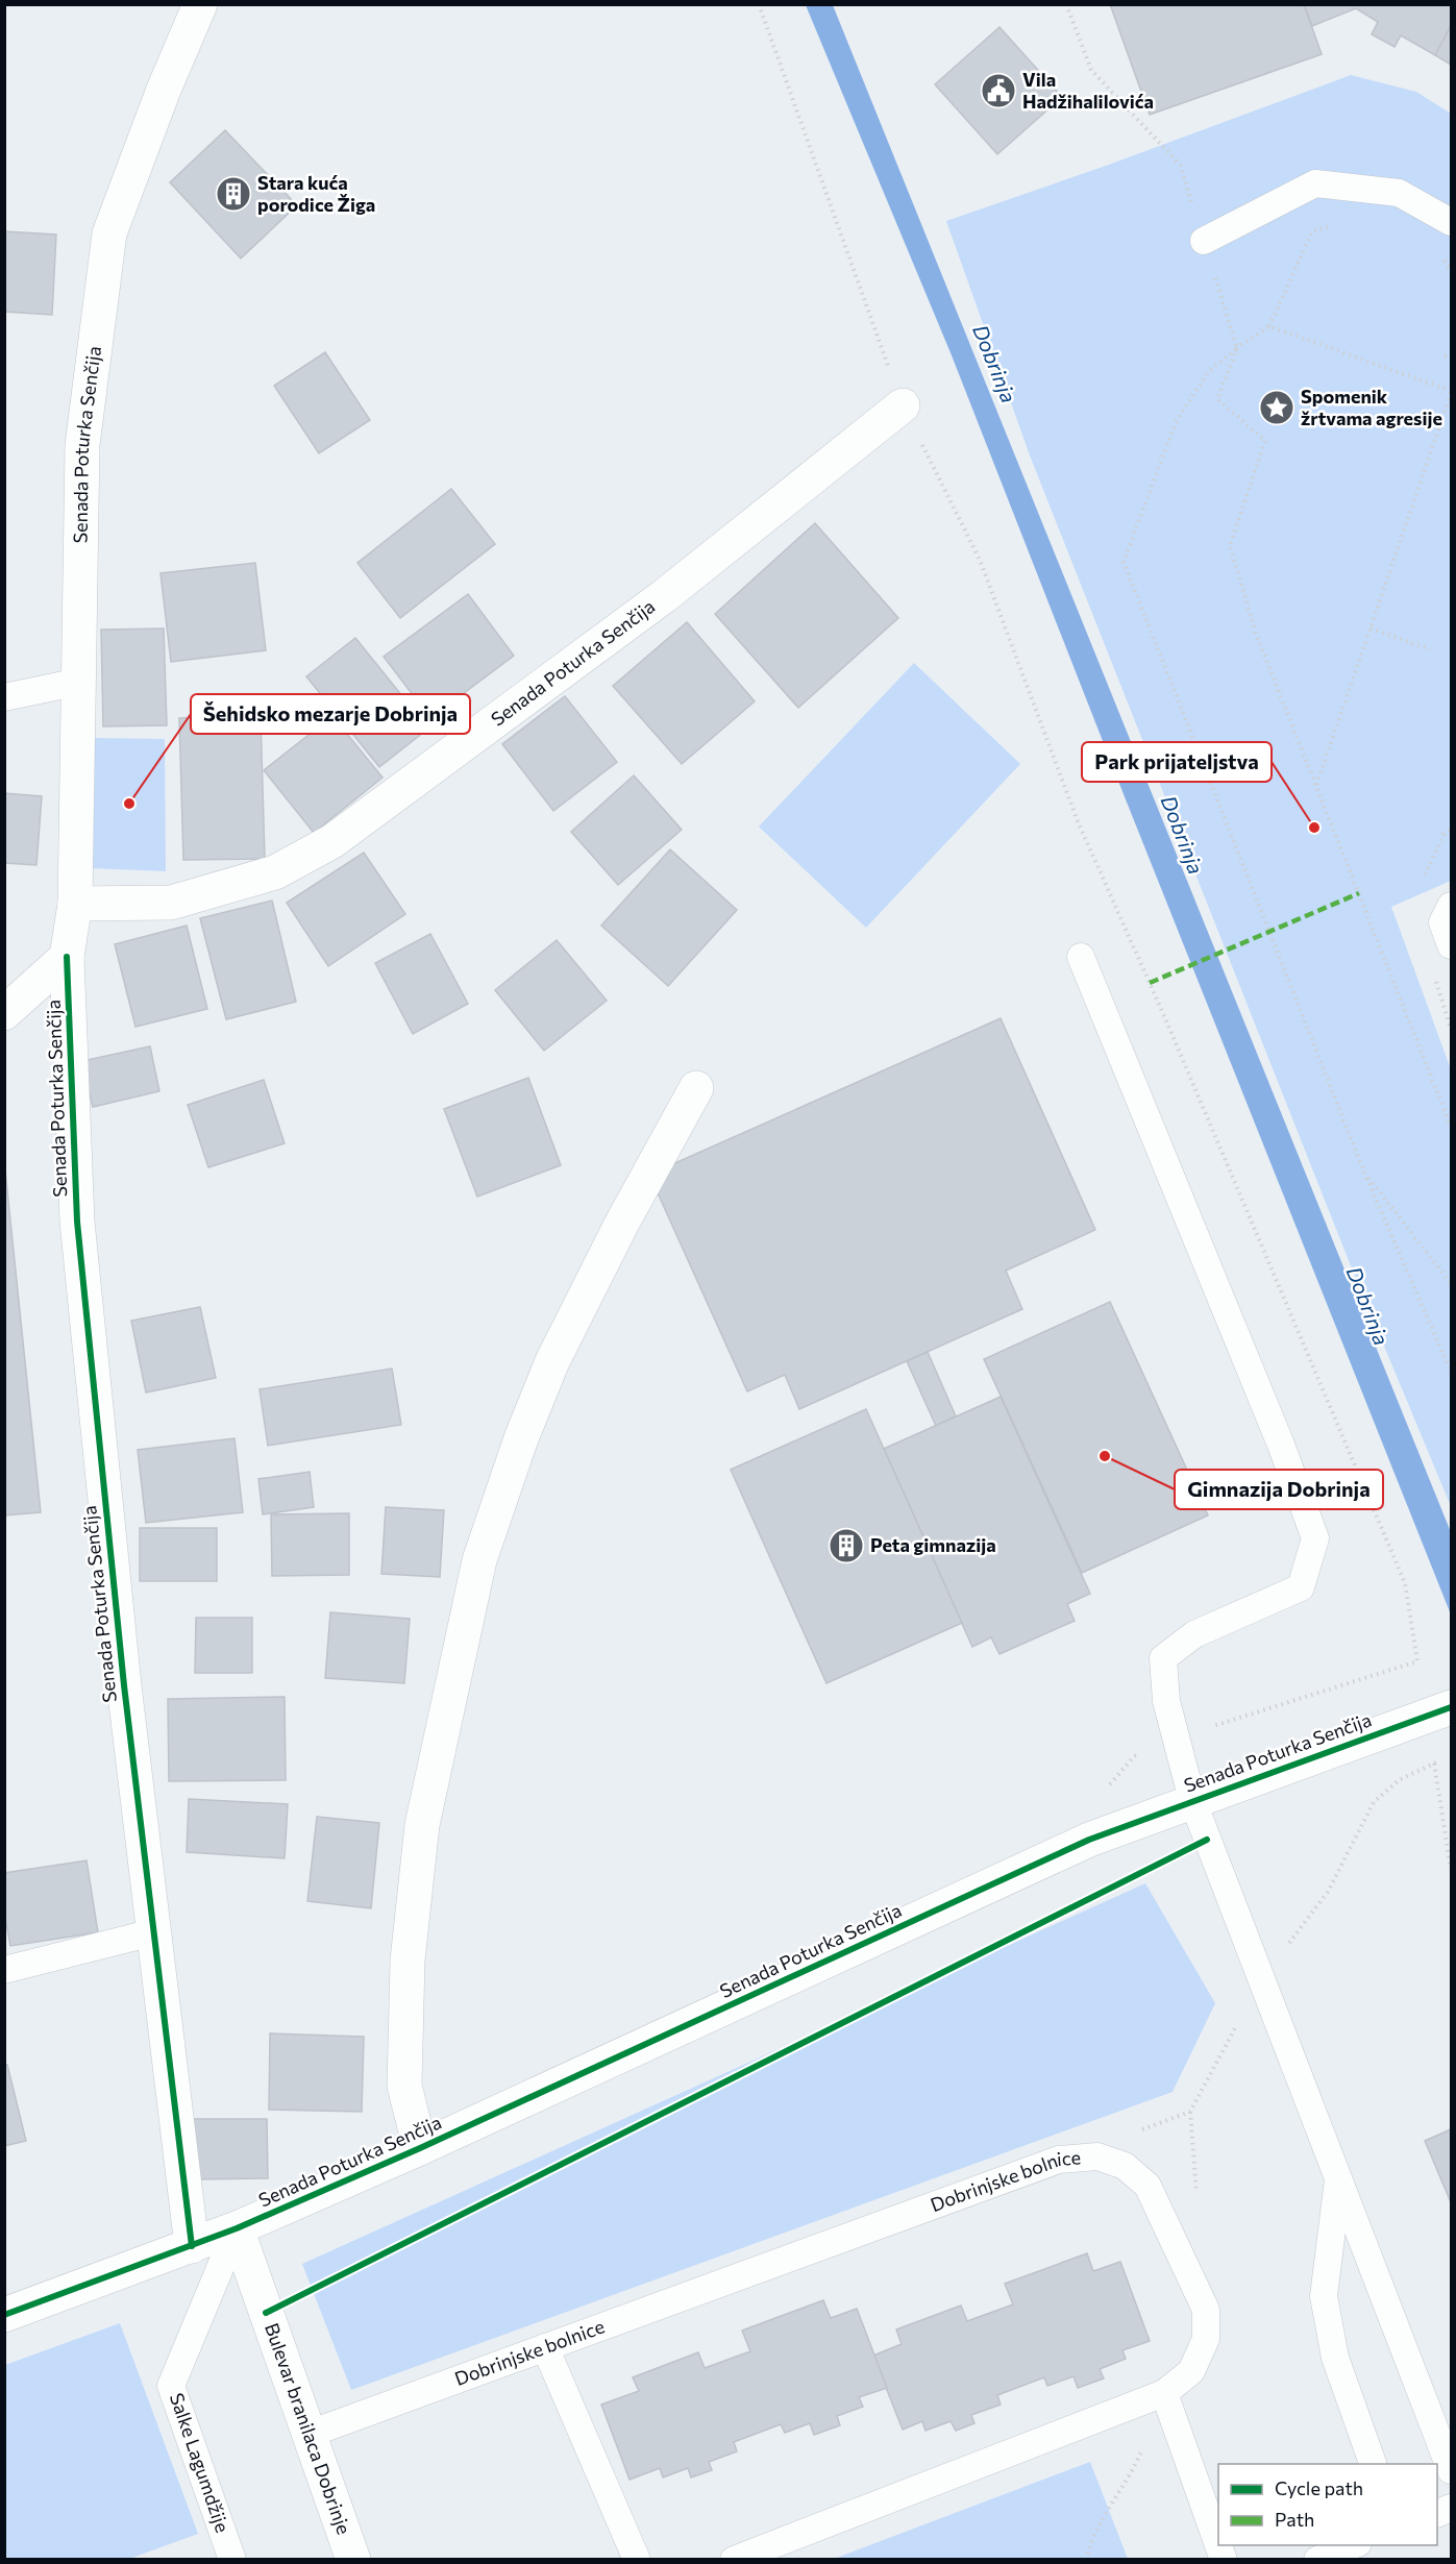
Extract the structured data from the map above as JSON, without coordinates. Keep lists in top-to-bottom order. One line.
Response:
{"streets":{"street":["Senada Poturka Senčija","Bulevar branilaca Dobrinje"],"lane":["Dobrinjske bolnice","Salke Lagumdžije"]},"crossings":[["Senada Poturka Senčija","Bulevar branilaca Dobrinje"],["Senada Poturka Senčija","Salke Lagumdžije"],["Dobrinjske bolnice","Bulevar branilaca Dobrinje"],["Bulevar branilaca Dobrinje","Salke Lagumdžije"]],"water":["Dobrinja"],"places":{"public building":["Vila Hadžihalilovića"],"building":["Stara kuća porodice Žiga","Peta gimnazija"],"place":["Spomenik žrtvama agresije"],"other":["Šehidsko mezarje Dobrinja","Park prijateljstva","Gimnazija Dobrinja"]},"legend":["Cycle path","Path"]}
